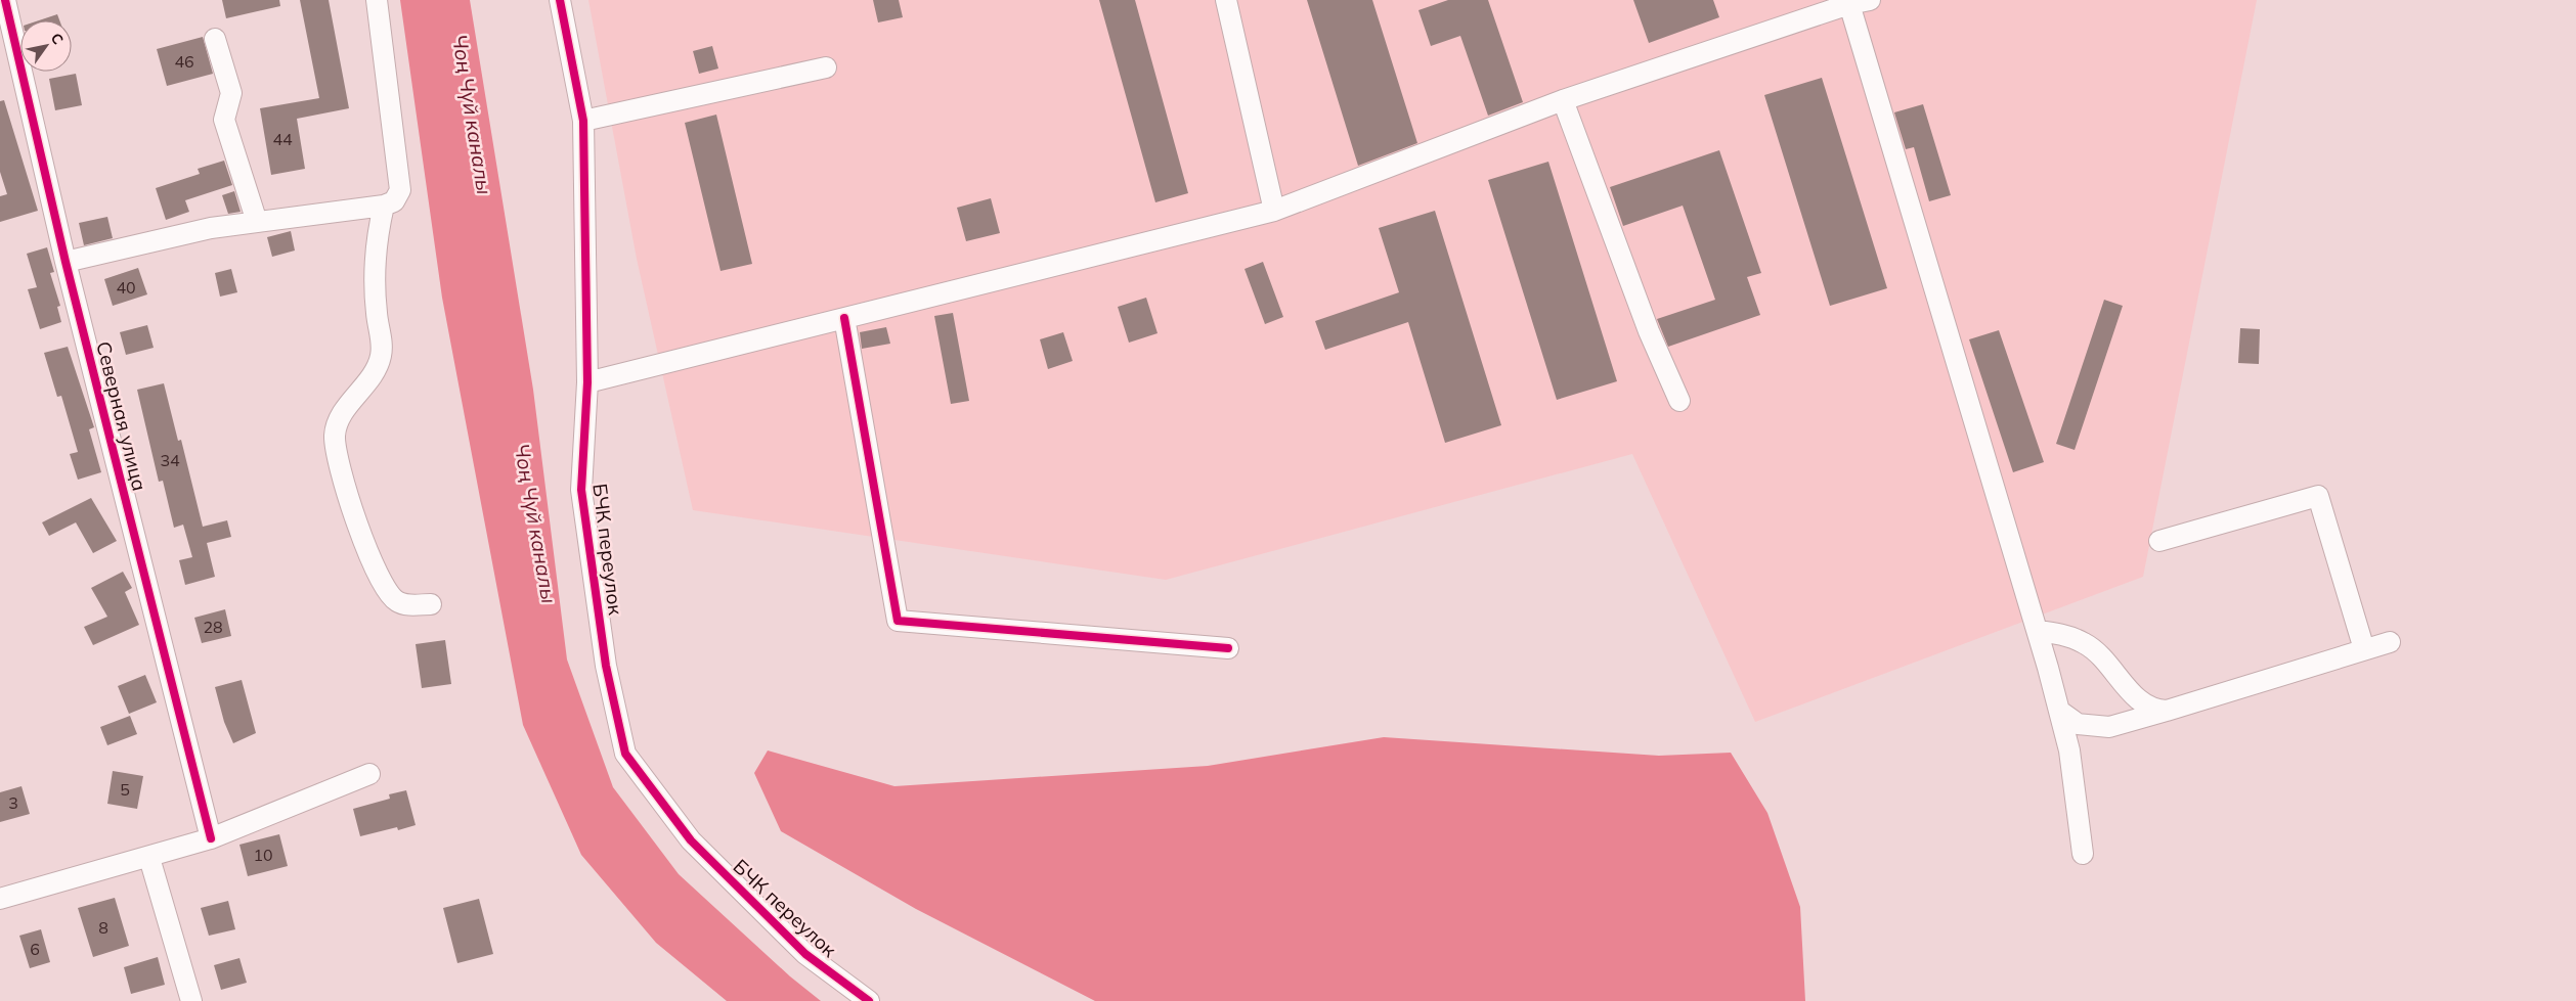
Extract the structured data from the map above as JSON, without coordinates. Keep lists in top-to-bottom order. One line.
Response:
{"streets":{"street":["Северная улица","БЧК переулок"]},"water":["Чоң Чүй каналы"],"house_numbers":["46","44","40","34","28","5","3","10","8","6"],"north":"top right"}
